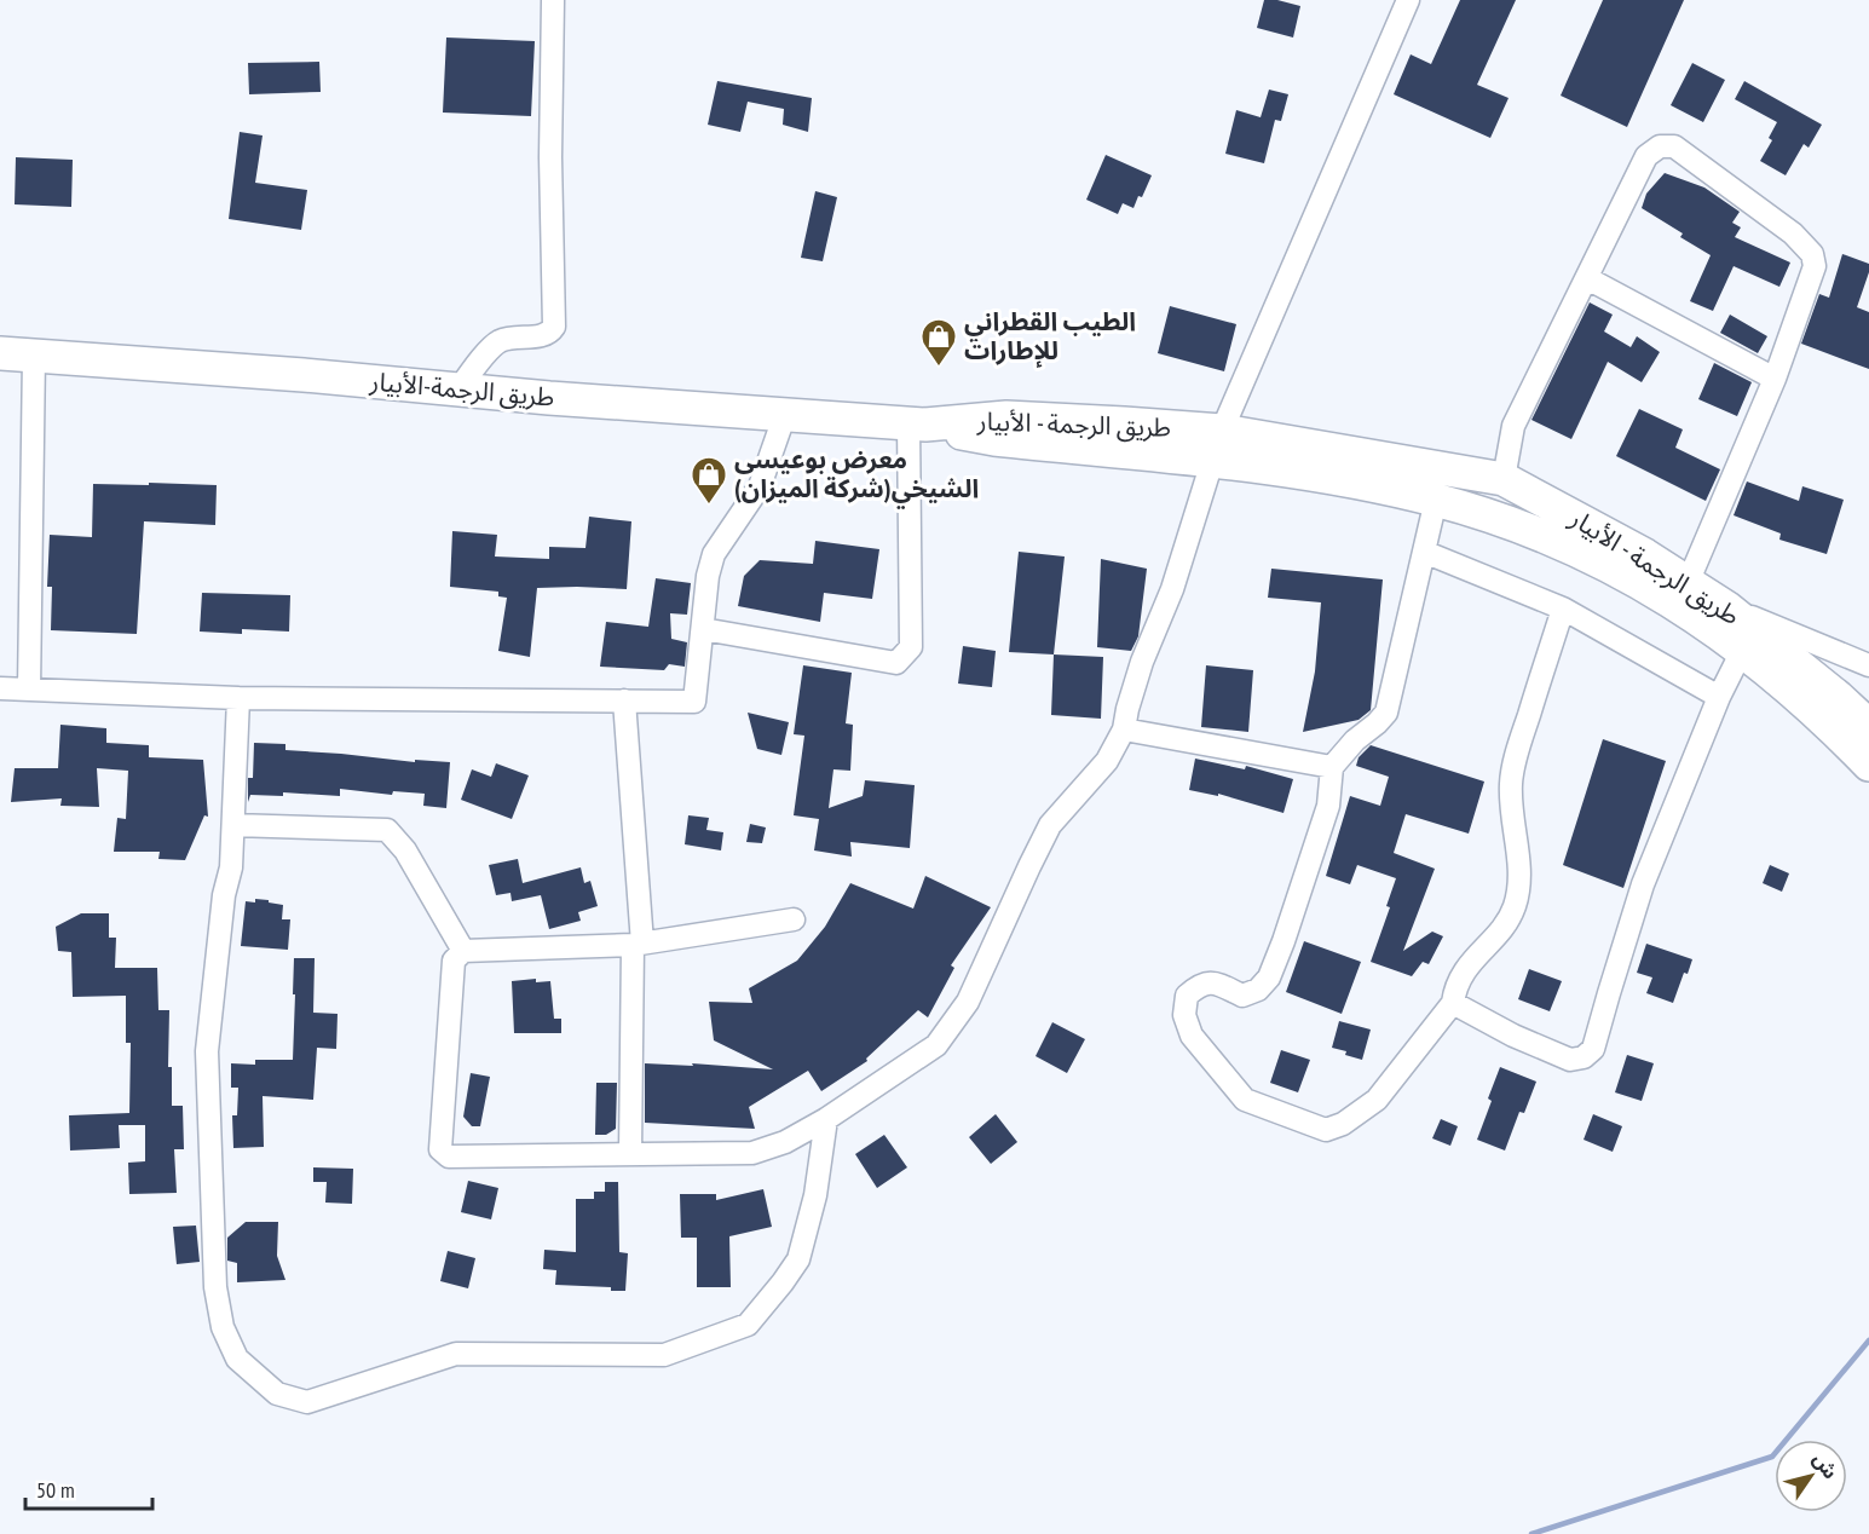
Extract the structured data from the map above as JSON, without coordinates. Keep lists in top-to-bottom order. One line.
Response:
{"streets":{"highway":["طريق الرجمة-الأبيار","طريق الرجمة - الأبيار"]},"crossings":[["طريق الرجمة-الأبيار","طريق الرجمة - الأبيار"]],"places":{"shop":["الطيب القطراني للإطارات","معرض بوعيسى الشيخي(شركة الميزان)"]},"scale_bar":"50 m","north":"top right"}
